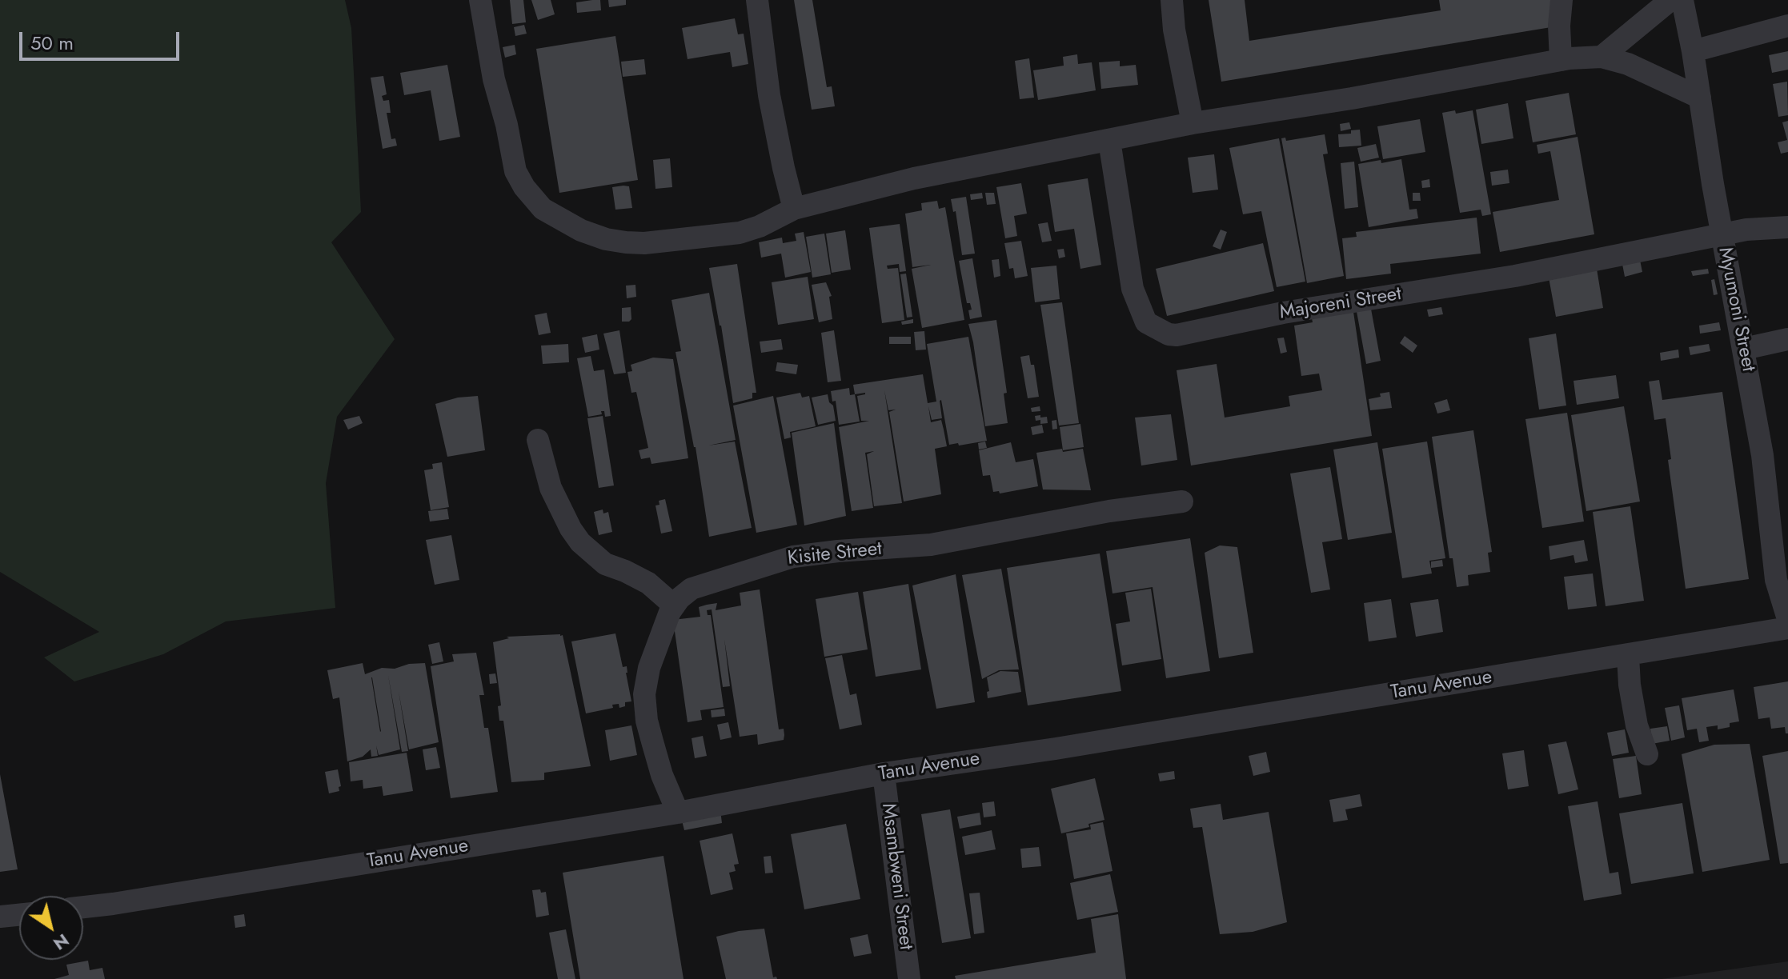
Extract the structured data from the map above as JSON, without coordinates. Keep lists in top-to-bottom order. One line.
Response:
{"streets":{"street":["Majoreni Street","Myumoni Street","Kisite Street","Tanu Avenue","Msambweni Street"]},"crossings":[["Majoreni Street","Myumoni Street"],["Tanu Avenue","Msambweni Street"]],"scale_bar":"50 m","north":"bottom right"}
